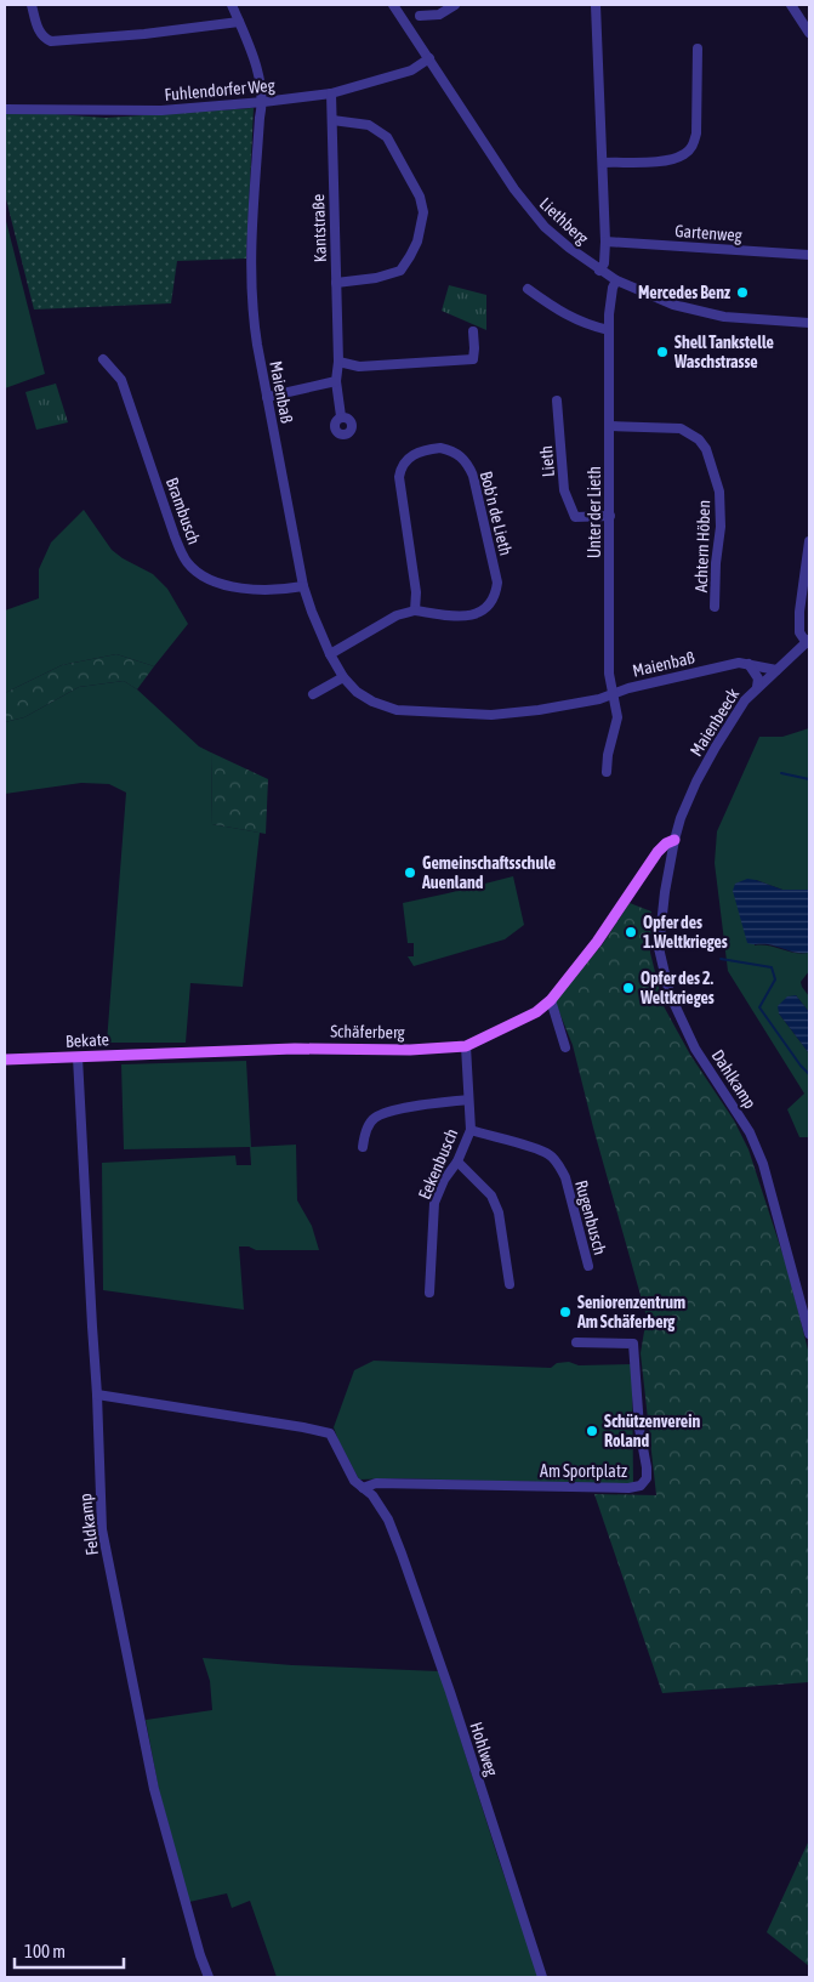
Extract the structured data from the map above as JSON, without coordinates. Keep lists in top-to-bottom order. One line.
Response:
{"streets":{"main road":["Schäferberg","Bekate"],"street":["Fuhlendorfer Weg","Liethberg","Kantstraße","Gartenweg","Maienbaß","Lieth","Brambusch","Unter der Lieth","Bob'n de Lieth","Achtern Höben","Maienbeeck","Dahlkamp","Eekenbusch","Rugenbusch","Am Sportplatz","Feldkamp","Hohlweg"]},"crossings":[["Fuhlendorfer Weg","Liethberg"],["Fuhlendorfer Weg","Kantstraße"],["Fuhlendorfer Weg","Maienbaß"],["Liethberg","Unter der Lieth"],["Maienbaß","Brambusch"],["Maienbaß","Unter der Lieth"],["Maienbaß","Maienbeeck"],["Lieth","Unter der Lieth"],["Unter der Lieth","Achtern Höben"],["Maienbeeck","Schäferberg"],["Maienbeeck","Dahlkamp"],["Schäferberg","Bekate"],["Schäferberg","Dahlkamp"],["Schäferberg","Eekenbusch"],["Bekate","Feldkamp"],["Eekenbusch","Rugenbusch"],["Am Sportplatz","Hohlweg"]],"places":["Mercedes Benz","Shell Tankstelle Waschstrasse","Gemeinschaftsschule Auenland","Opfer des 1.Weltkrieges","Opfer des 2. Weltkrieges","Seniorenzentrum Am Schäferberg","Schützenverein Roland"],"scale_bar":"100 m"}
